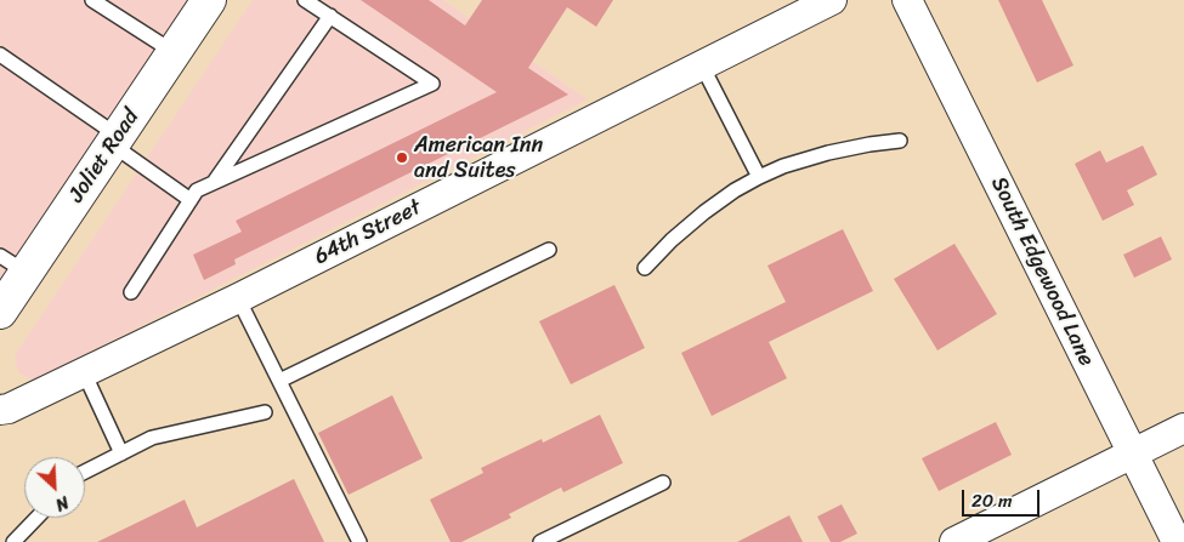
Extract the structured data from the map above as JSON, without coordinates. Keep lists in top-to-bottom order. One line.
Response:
{"streets":{"main road":["Joliet Road"],"street":["64th Street","South Edgewood Lane"]},"places":["American Inn and Suites"],"scale_bar":"20 m","north":"bottom right"}
